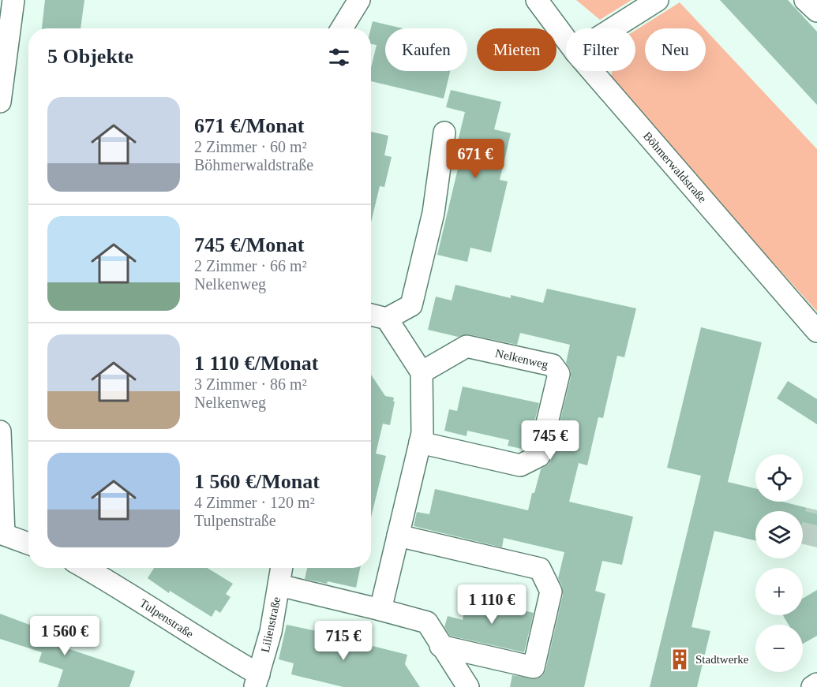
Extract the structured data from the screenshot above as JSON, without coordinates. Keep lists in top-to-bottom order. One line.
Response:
{"streets":{"street":["Böhmerwaldstraße","Nelkenweg","Tulpenstraße","Lilienstraße"]},"crossings":[["Tulpenstraße","Lilienstraße"]],"places":{"building":["Stadtwerke"]},"page":{"chip":["Kaufen","Mieten","Filter","Neu"],"heading":"5 Objekte","list":[{"name":"671 €/Monat","note":"2 Zimmer · 60 m² · Böhmerwaldstraße"},{"name":"745 €/Monat","note":"2 Zimmer · 66 m² · Nelkenweg"},{"name":"1 110 €/Monat","note":"3 Zimmer · 86 m² · Nelkenweg"},{"name":"1 560 €/Monat","note":"4 Zimmer · 120 m² · Tulpenstraße"}],"price":["671 €","745 €","1 110 €","1 560 €","715 €"],"map_buttons":["+","−"]}}
